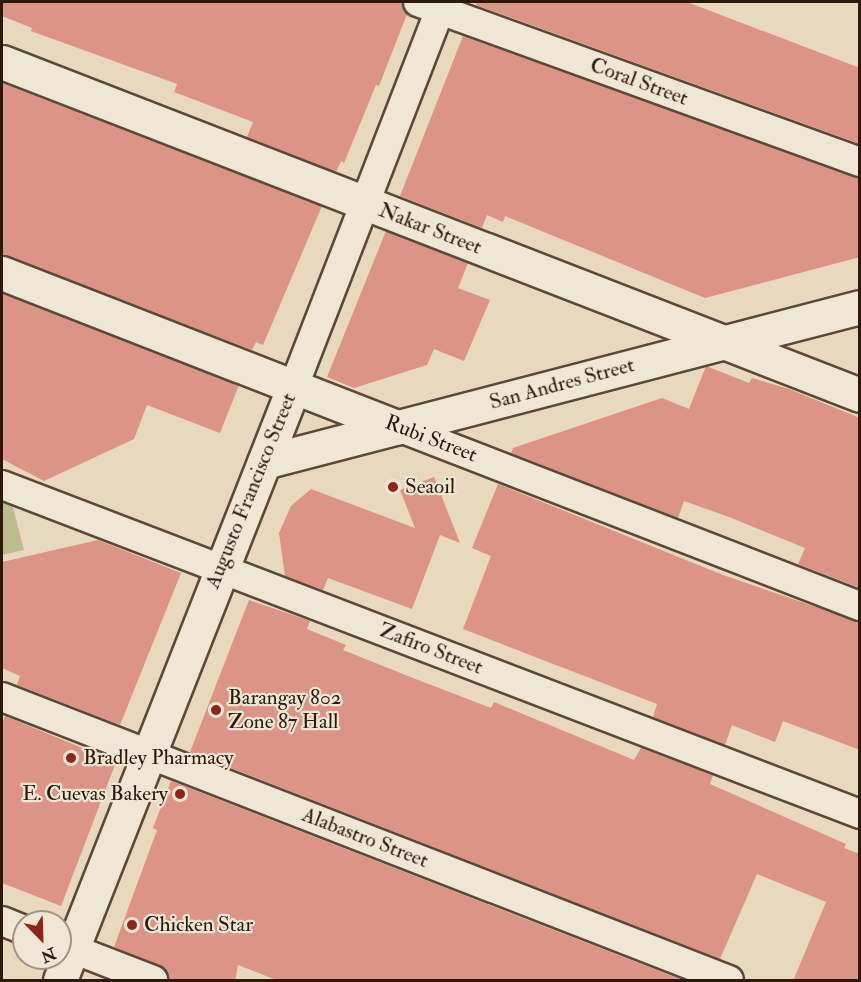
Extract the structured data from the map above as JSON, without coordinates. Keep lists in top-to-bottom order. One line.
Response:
{"streets":{"street":["Coral Street","Nakar Street","San Andres Street","Rubi Street","Augusto Francisco Street","Zafiro Street","Alabastro Street"]},"crossings":[["Coral Street","Augusto Francisco Street"],["Nakar Street","San Andres Street"],["Nakar Street","Augusto Francisco Street"],["San Andres Street","Rubi Street"],["San Andres Street","Augusto Francisco Street"],["Rubi Street","Augusto Francisco Street"],["Augusto Francisco Street","Zafiro Street"],["Augusto Francisco Street","Alabastro Street"]],"places":["Seaoil","Barangay 802 Zone 87 Hall","Bradley Pharmacy","E. Cuevas Bakery","Chicken Star"],"north":"bottom right"}
